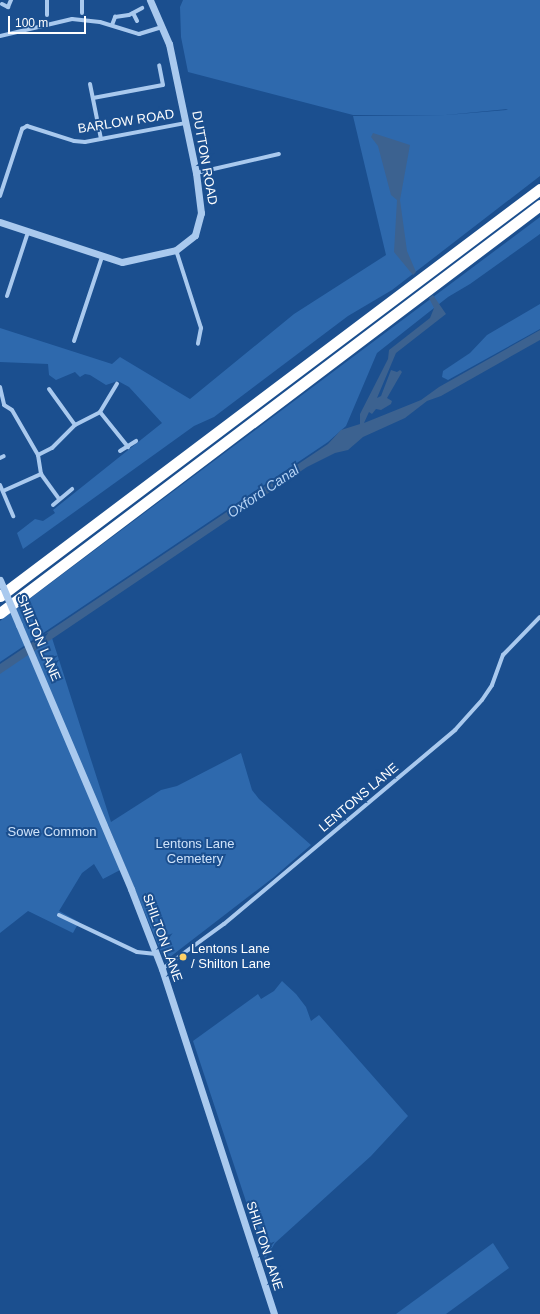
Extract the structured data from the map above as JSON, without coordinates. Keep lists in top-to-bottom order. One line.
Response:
{"streets":{"street":["BARLOW ROAD","DUTTON ROAD","SHILTON LANE","LENTONS LANE"]},"crossings":[["BARLOW ROAD","DUTTON ROAD"],["SHILTON LANE","LENTONS LANE"]],"water":["Oxford Canal"],"parks":["Sowe Common","Lentons Lane Cemetery"],"places":["Lentons Lane / Shilton Lane"],"scale_bar":"100 m"}
